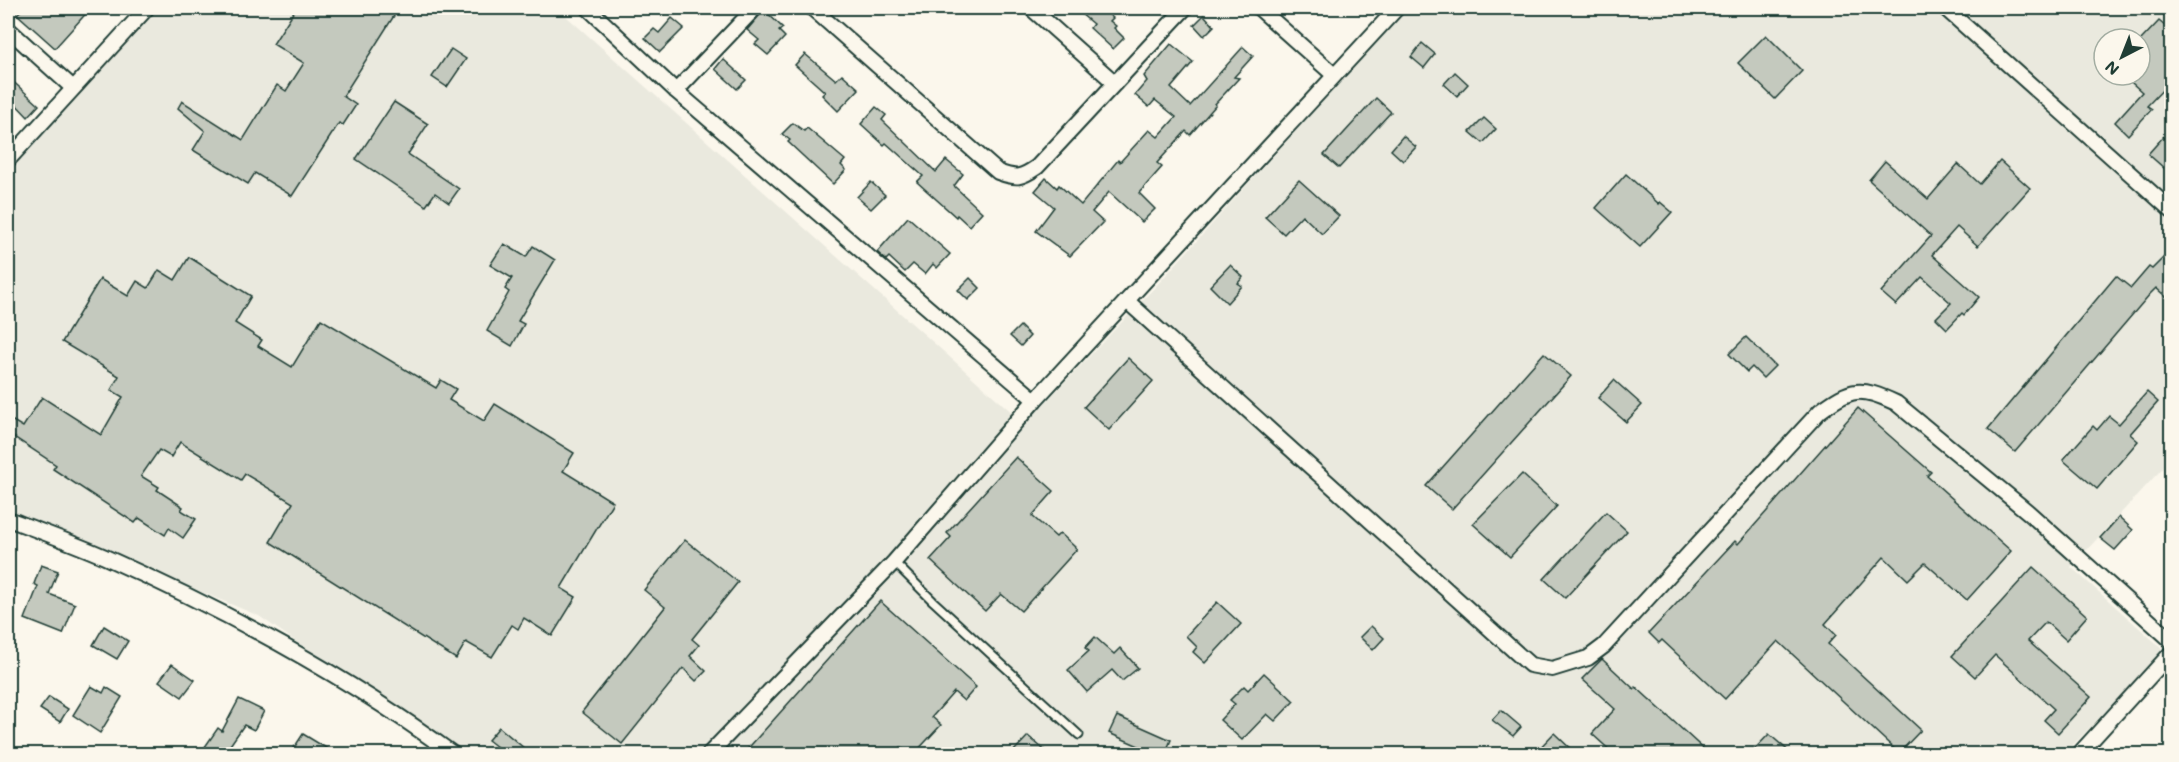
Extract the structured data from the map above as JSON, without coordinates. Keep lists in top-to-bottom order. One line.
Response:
{"north":"bottom left"}
